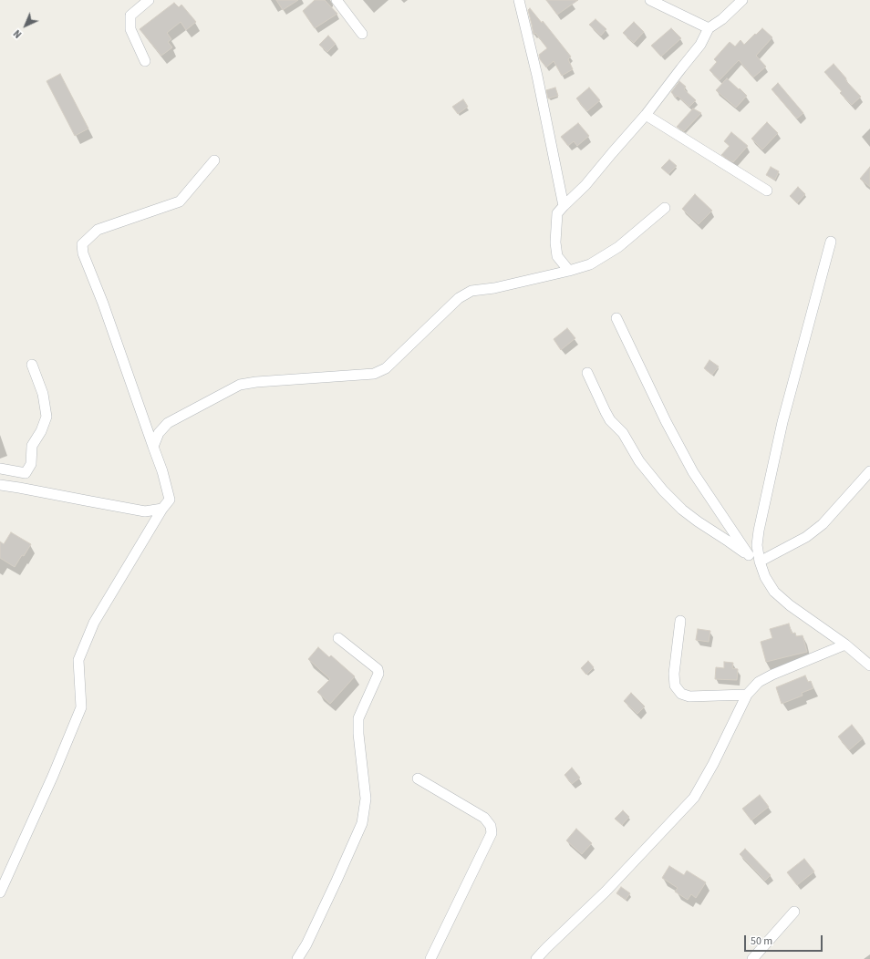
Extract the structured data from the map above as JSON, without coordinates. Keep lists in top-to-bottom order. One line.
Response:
{"scale_bar":"50 m","north":"bottom left"}
